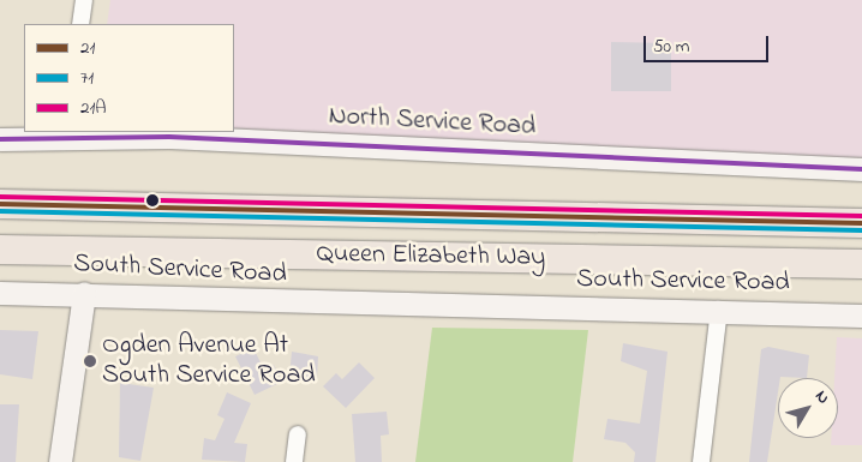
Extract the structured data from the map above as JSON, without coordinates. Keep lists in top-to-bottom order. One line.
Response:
{"streets":{"highway":["Queen Elizabeth Way"],"main road":["North Service Road","South Service Road"]},"places":["Ogden Avenue At South Service Road"],"lines":["transit line 21A","transit line 21","transit line 71"],"legend":["21","71","21A"],"scale_bar":"50 m","north":"top right"}
